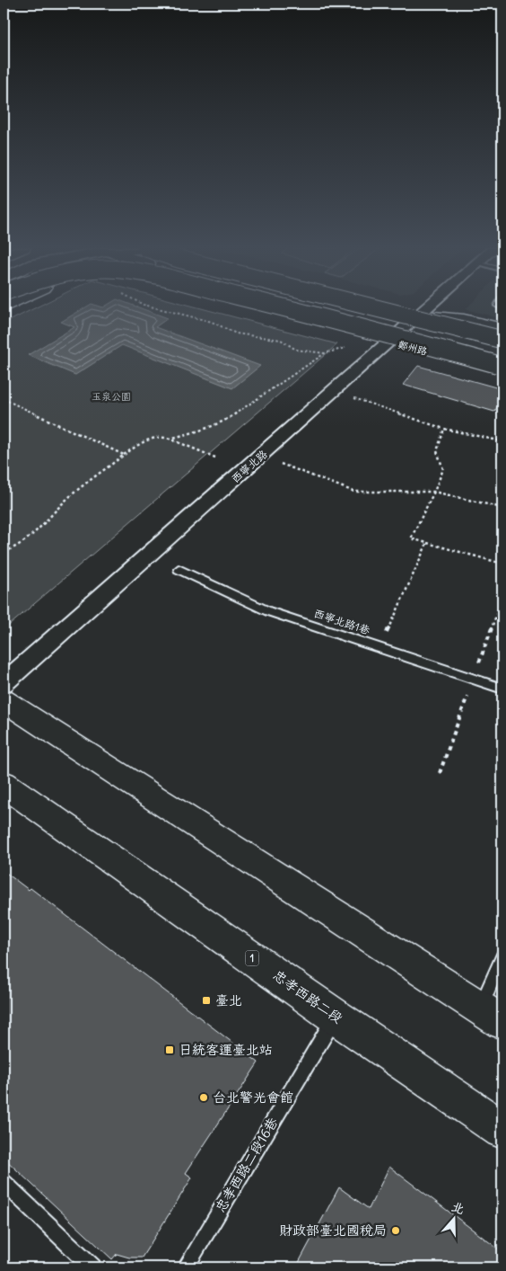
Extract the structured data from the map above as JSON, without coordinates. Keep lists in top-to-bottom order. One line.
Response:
{"streets":{"main road":["鄭州路","1","忠孝西路二段"],"street":["西寧北路"],"lane":["西寧北路1巷","忠孝西路二段16巷"]},"crossings":[["鄭州路","西寧北路"],["忠孝西路二段","忠孝西路二段16巷"]],"parks":["玉泉公園"],"places":{"transit":["臺北","日統客運臺北站"],"other":["台北警光會館","財政部臺北國稅局"]},"north":"top"}
